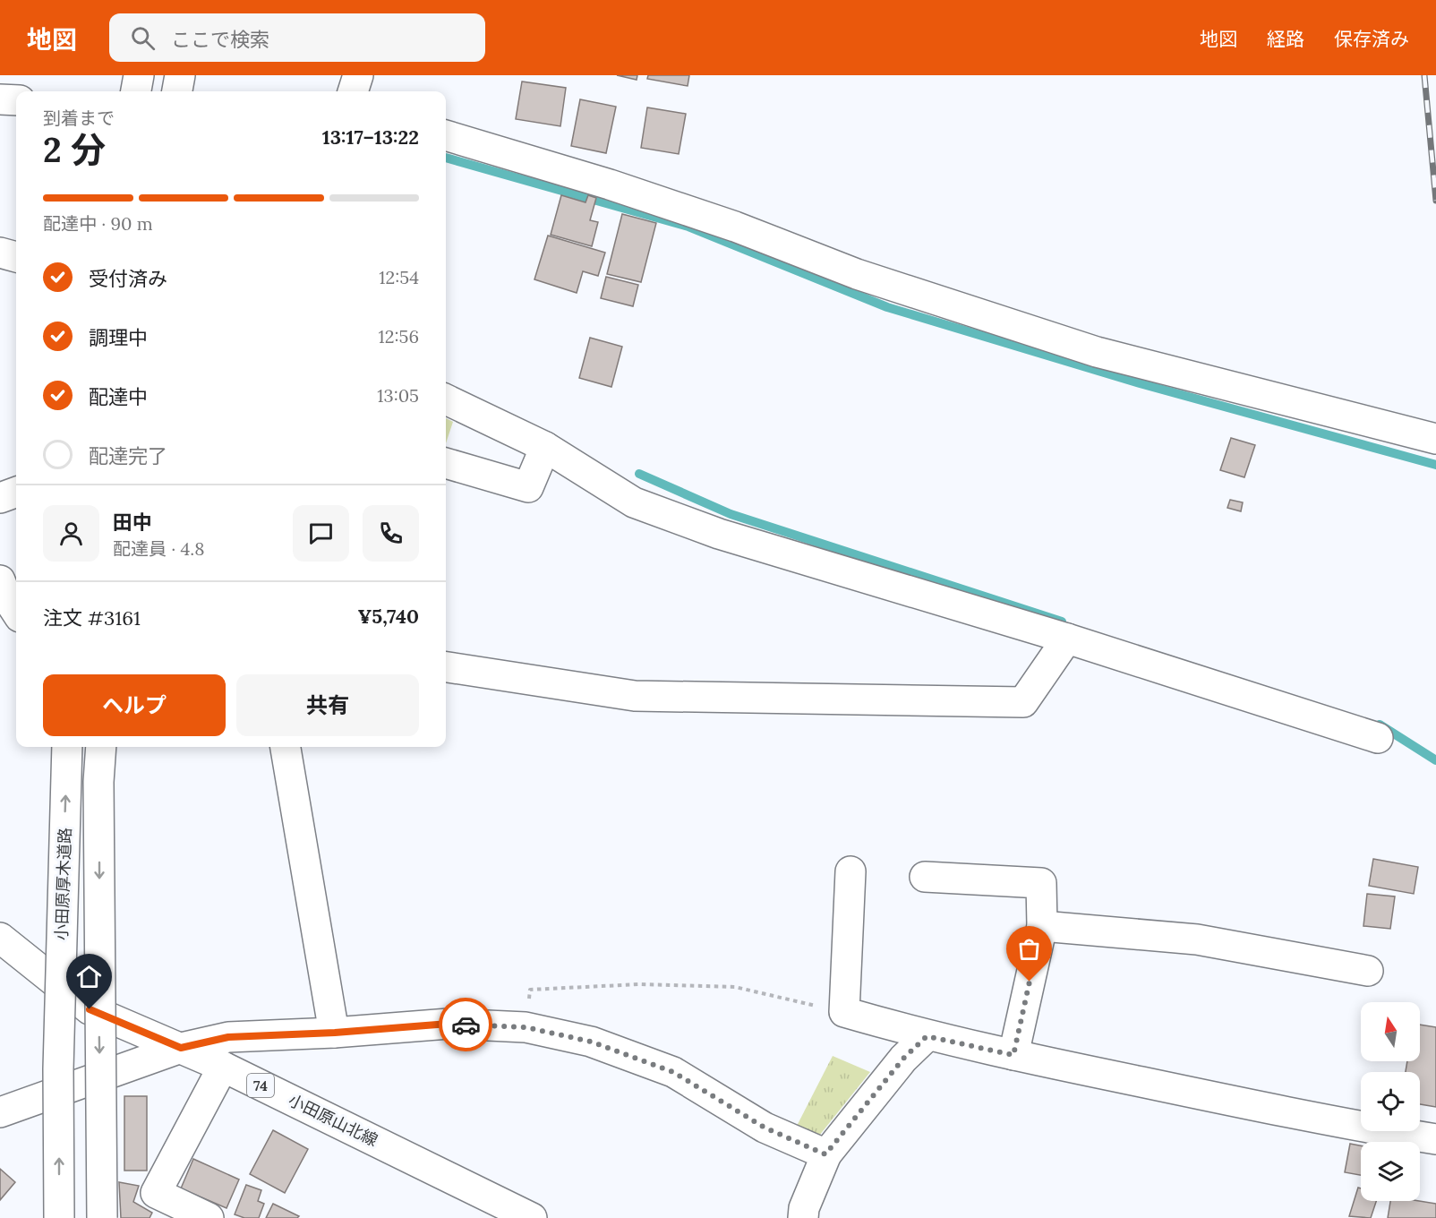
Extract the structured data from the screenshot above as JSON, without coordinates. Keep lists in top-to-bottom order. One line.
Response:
{"streets":{"main road":["小田原厚木道路","74","小田原山北線"]},"north":"top","page":{"header":"地図","search":"ここで検索","nav":["地図","経路","保存済み"],"heading":["2 分","到着まで","13:17–13:22"],"panel":["田中","配達員 · 4.8","注文 #3161","¥5,740"],"bar":"配達中 · 90 m","list":[["受付済み","12:54"],["調理中","12:56"],["配達中","13:05"],"配達完了"],"buttons":["ヘルプ","共有"]}}
